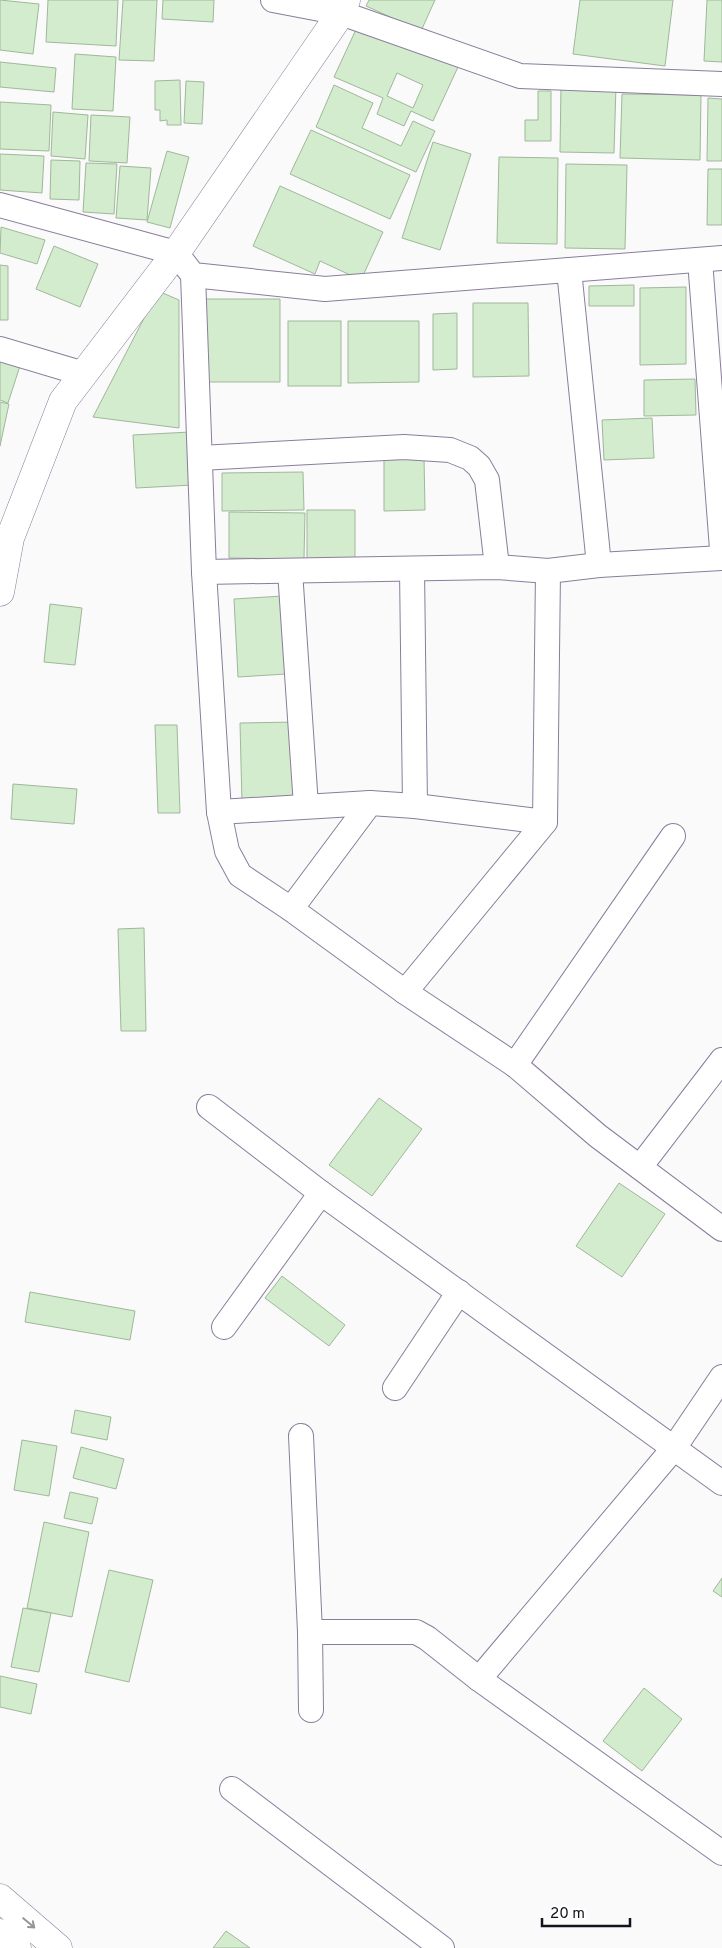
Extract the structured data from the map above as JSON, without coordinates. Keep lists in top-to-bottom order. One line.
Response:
{"scale_bar":"20 m"}
